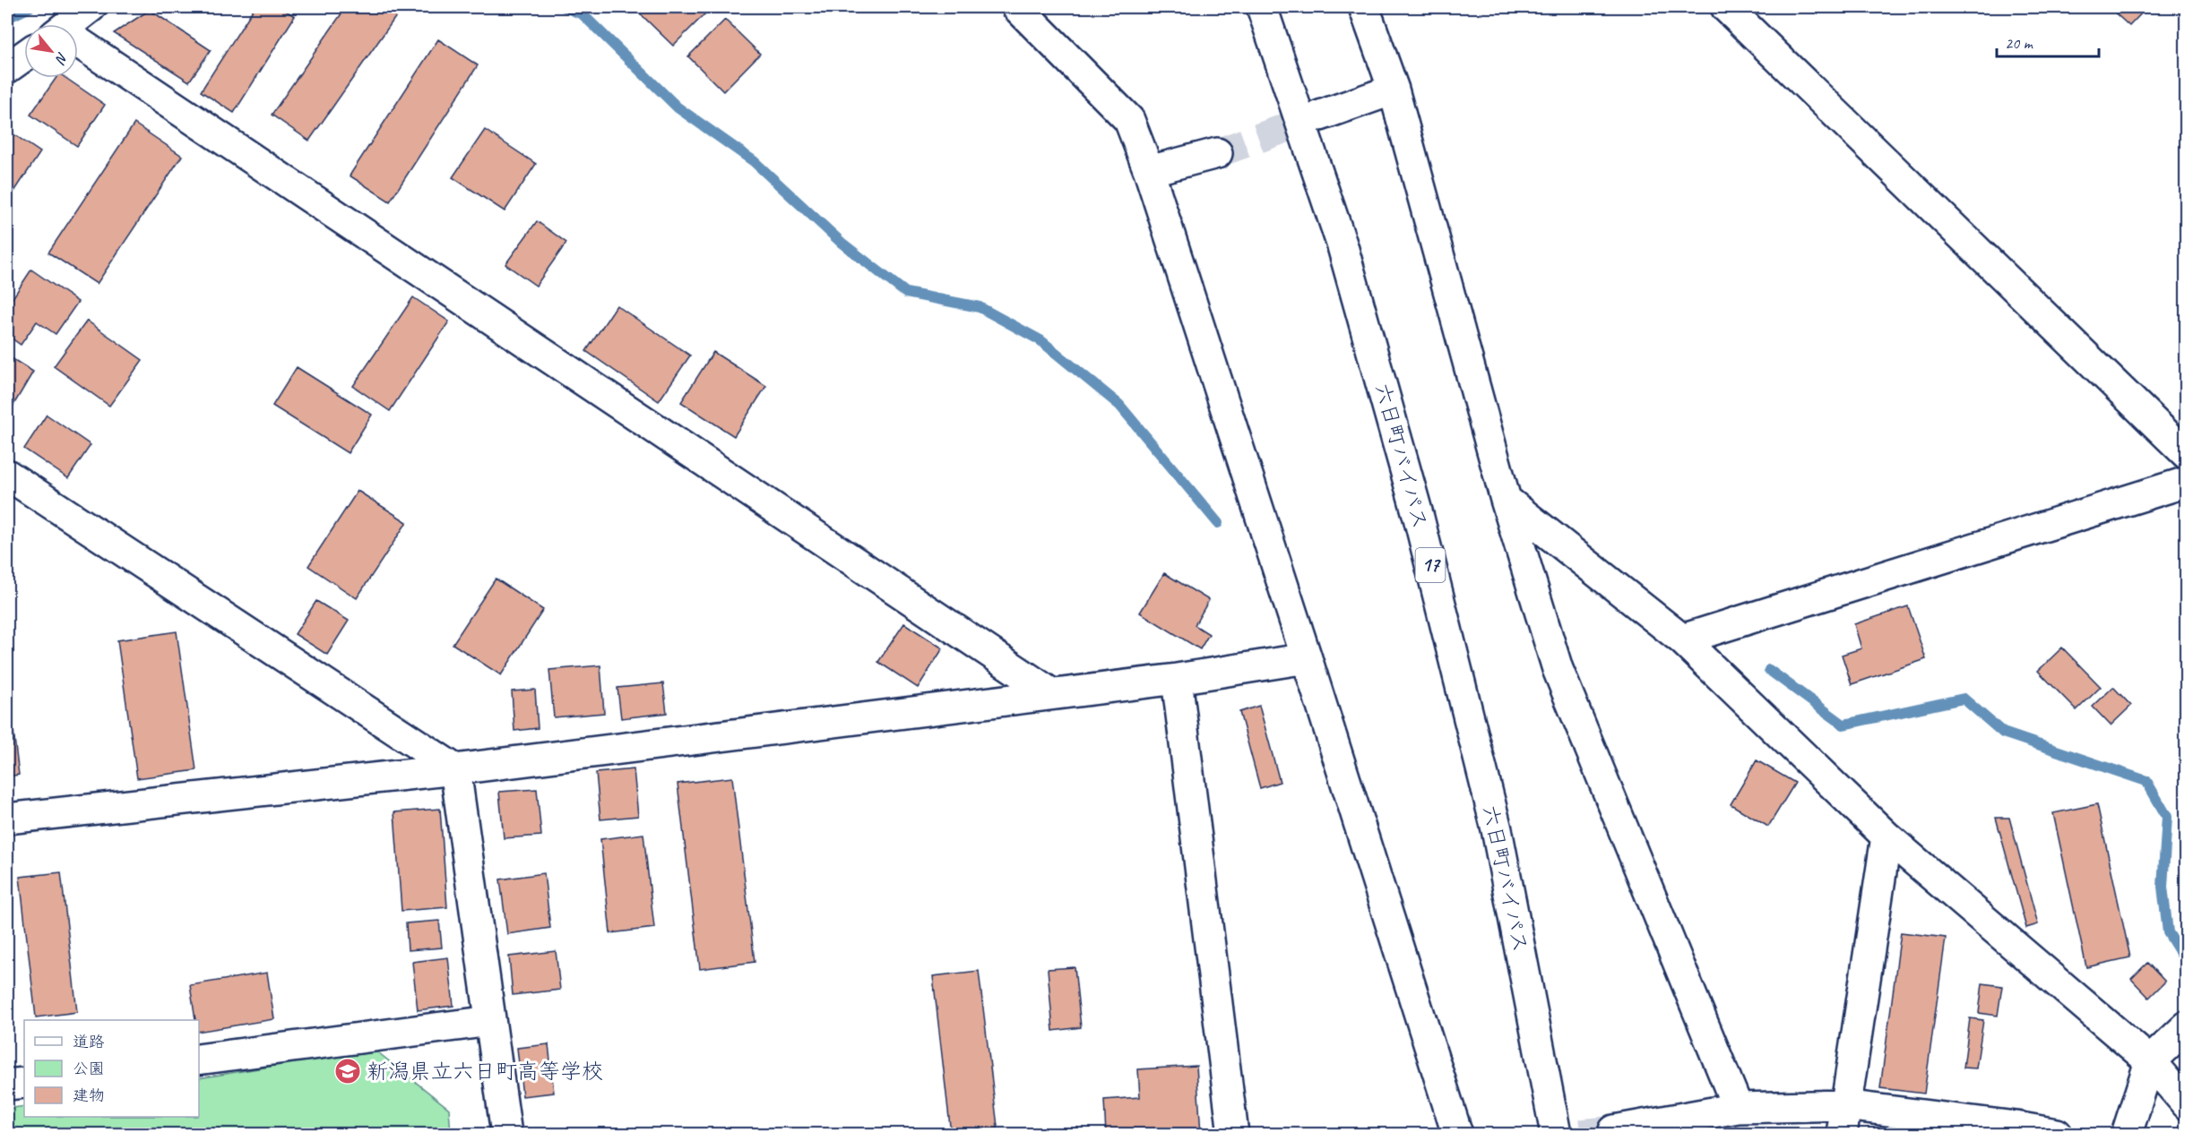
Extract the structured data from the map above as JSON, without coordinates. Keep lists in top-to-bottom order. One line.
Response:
{"streets":{"main road":["六日町バイパス","17"]},"places":{"school or university":["新潟県立六日町高等学校"]},"legend":["道路","公園","建物"],"scale_bar":"20 m","north":"bottom right"}
